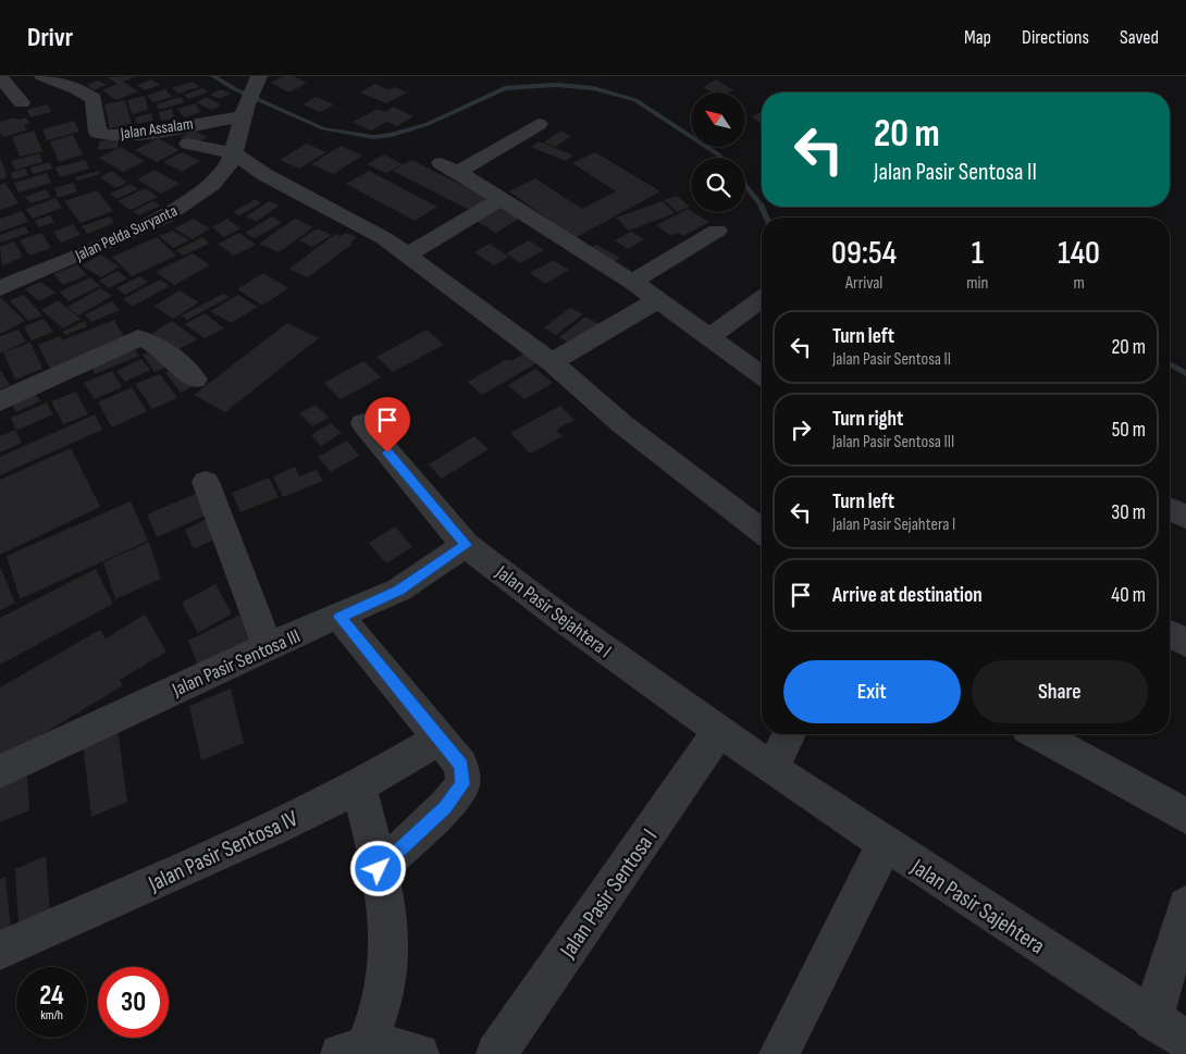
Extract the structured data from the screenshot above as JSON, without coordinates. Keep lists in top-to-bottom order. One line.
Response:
{"streets":{"street":["Jalan Assalam","Jalan Pelda Suryanta","Jalan Pasir Sejahtera I","Jalan Pasir Sentosa III","Jalan Pasir Sentosa IV","Jalan Pasir Sentosa I","Jalan Pasir Sajehtera"]},"crossings":[["Jalan Pasir Sejahtera I","Jalan Pasir Sentosa III"],["Jalan Pasir Sejahtera I","Jalan Pasir Sentosa I"],["Jalan Pasir Sejahtera I","Jalan Pasir Sajehtera"]],"north":"top left","page":{"header":"Drivr","nav":["Map","Directions","Saved"],"turn":["20 m","Jalan Pasir Sentosa II"],"eta":["09:54","Arrival","1","min","140","m"],"list":[{"name":"Turn left","note":"Jalan Pasir Sentosa II","value":"20 m"},{"name":"Turn right","note":"Jalan Pasir Sentosa III","value":"50 m"},{"name":"Turn left","note":"Jalan Pasir Sejahtera I","value":"30 m"},{"name":"Arrive at destination","value":"40 m"}],"buttons":["Exit","Share"],"speed":"24 km/h","limit":"30"}}
